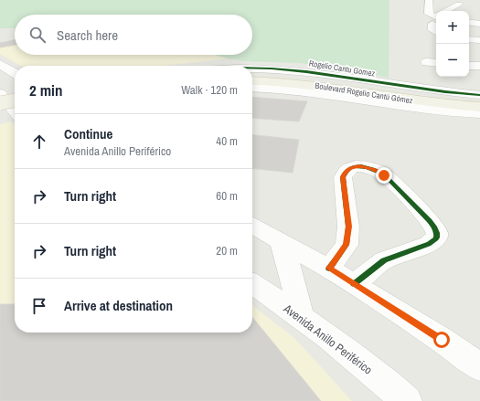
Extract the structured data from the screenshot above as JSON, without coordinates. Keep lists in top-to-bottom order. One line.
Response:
{"streets":{"main road":["Boulevard Rogelio Cantú Gómez"],"street":["Rogelio Cantu Gomez","Avenida Anillo Periférico"]},"page":{"map_buttons":["+","−"],"search":"Search here","heading":["2 min","Walk · 120 m"],"list":[["Continue","Avenida Anillo Periférico","40 m"],["Turn right","60 m"],["Turn right","20 m"],"Arrive at destination"]}}
